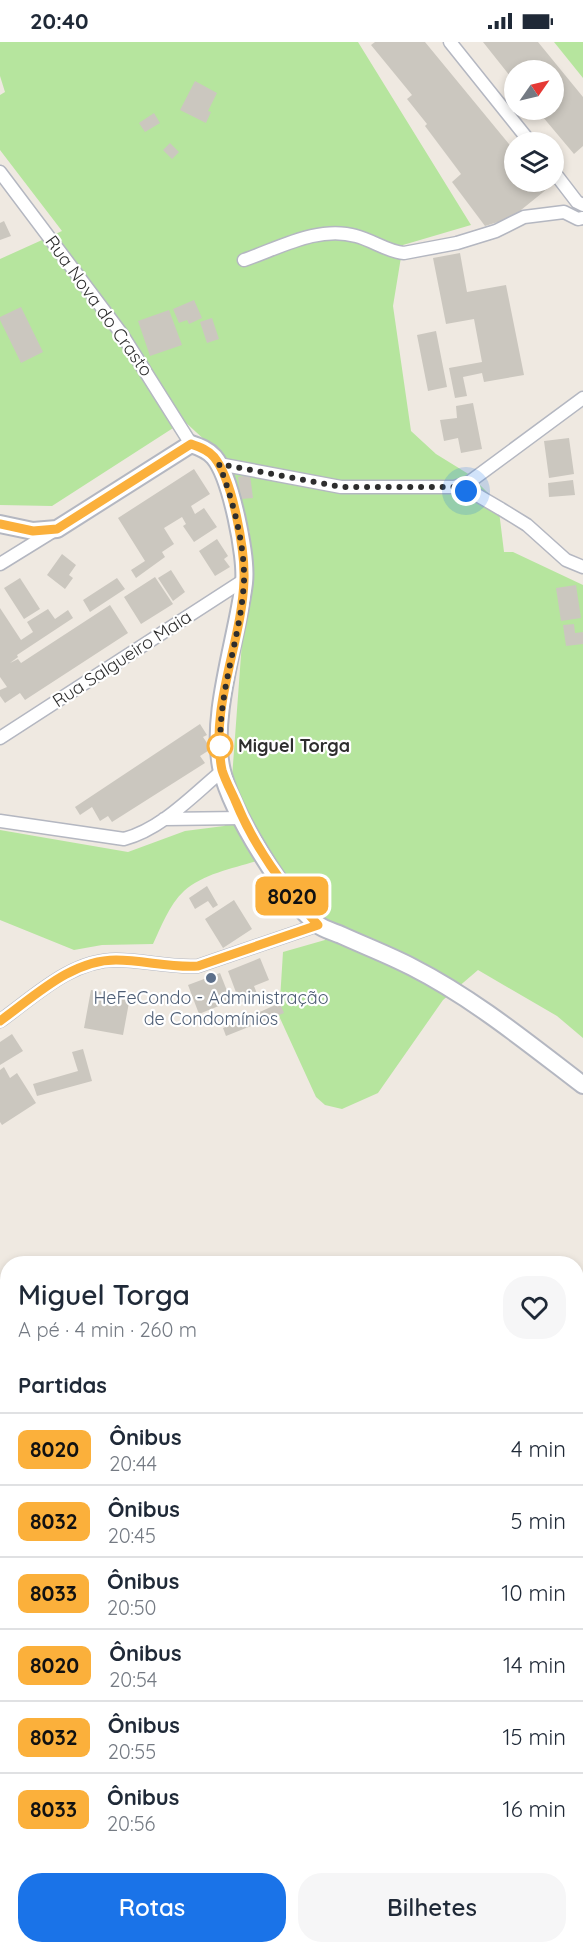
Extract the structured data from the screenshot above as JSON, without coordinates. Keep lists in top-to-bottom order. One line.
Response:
{"streets":{"street":["Rua Nova do Crasto","Rua Salgueiro Maia"]},"places":["Miguel Torga","HeFeCondo - Administração de Condomínios"],"lines":["bus line 8020"],"north":"top right","page":{"status":"20:40","on_map":"8020","heading":[["Miguel Torga","A pé · 4 min · 260 m"],"Partidas"],"list":[{"mark":"8020","name":"Ônibus","note":"20:44","value":"4 min"},{"mark":"8032","name":"Ônibus","note":"20:45","value":"5 min"},{"mark":"8033","name":"Ônibus","note":"20:50","value":"10 min"},{"mark":"8020","name":"Ônibus","note":"20:54","value":"14 min"},{"mark":"8032","name":"Ônibus","note":"20:55","value":"15 min"},{"mark":"8033","name":"Ônibus","note":"20:56","value":"16 min"}],"buttons":["Rotas","Bilhetes"]}}
